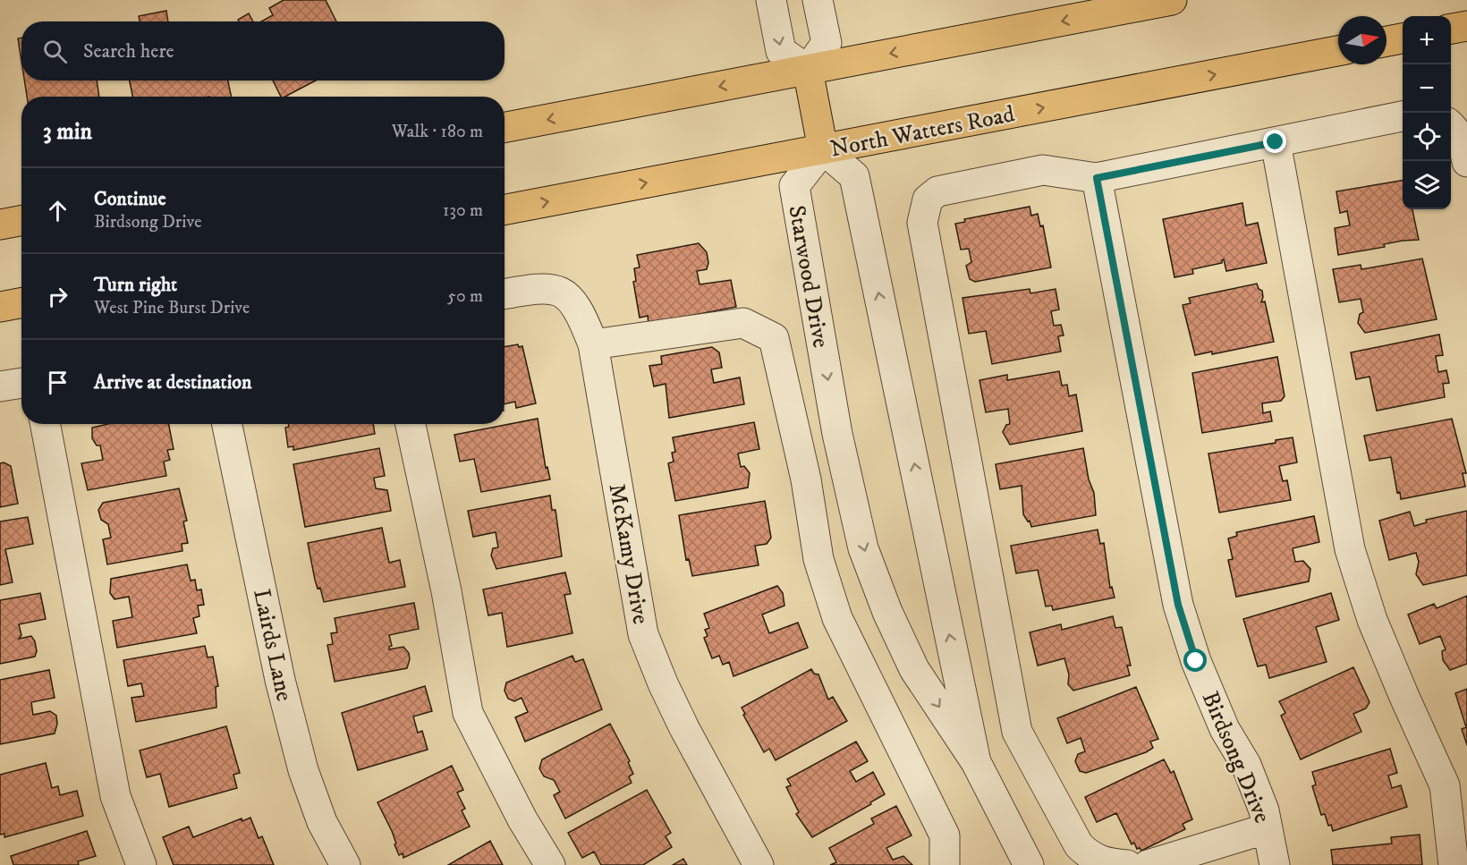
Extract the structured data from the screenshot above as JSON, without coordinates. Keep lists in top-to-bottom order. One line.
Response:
{"streets":{"main road":["North Watters Road"],"street":["Starwood Drive","McKamy Drive","Lairds Lane","Birdsong Drive"]},"crossings":[["North Watters Road","Starwood Drive"]],"north":"right","page":{"map_buttons":["+","−"],"search":"Search here","heading":["3 min","Walk · 180 m"],"list":[["Continue","Birdsong Drive","130 m"],["Turn right","West Pine Burst Drive","50 m"],"Arrive at destination"]}}
